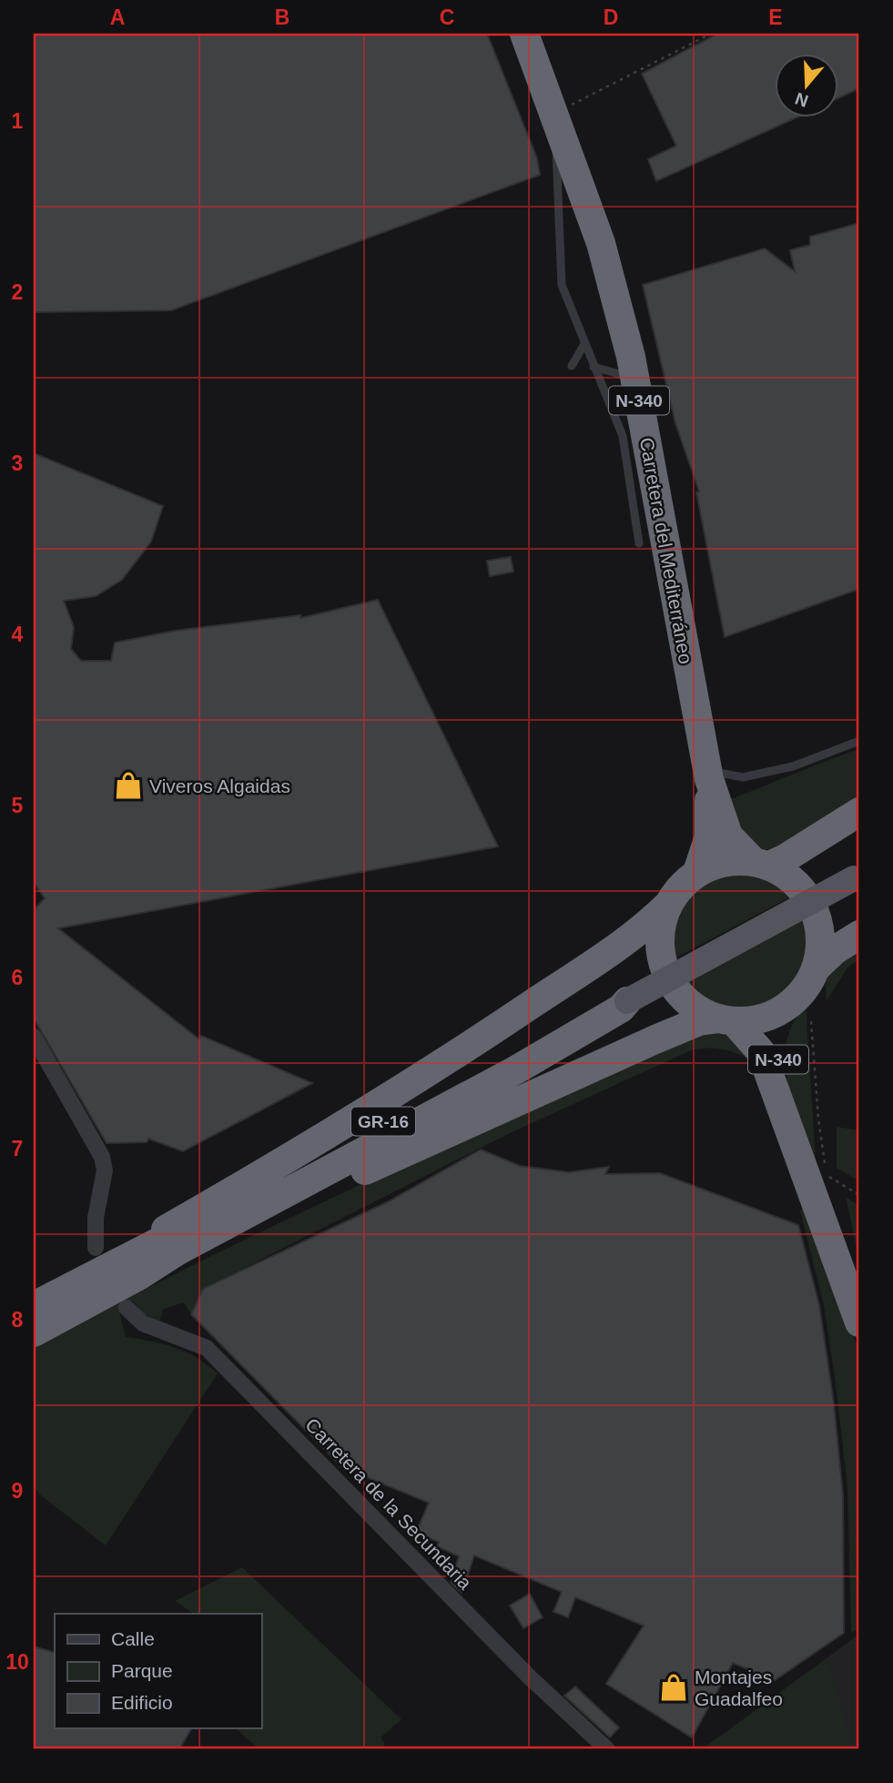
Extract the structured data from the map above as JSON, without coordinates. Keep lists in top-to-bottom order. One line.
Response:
{"streets":{"highway":["N-340","Carretera del Mediterráneo","GR-16"],"street":["Carretera de la Secundaria"]},"crossings":[["N-340","Carretera del Mediterráneo"]],"places":{"shop":["Viveros Algaidas","Montajes Guadalfeo"]},"legend":["Calle","Parque","Edificio"],"north":"bottom","grid":{"columns":["A","B","C","D","E"],"rows":["1","2","3","4","5","6","7","8","9","10"]}}
